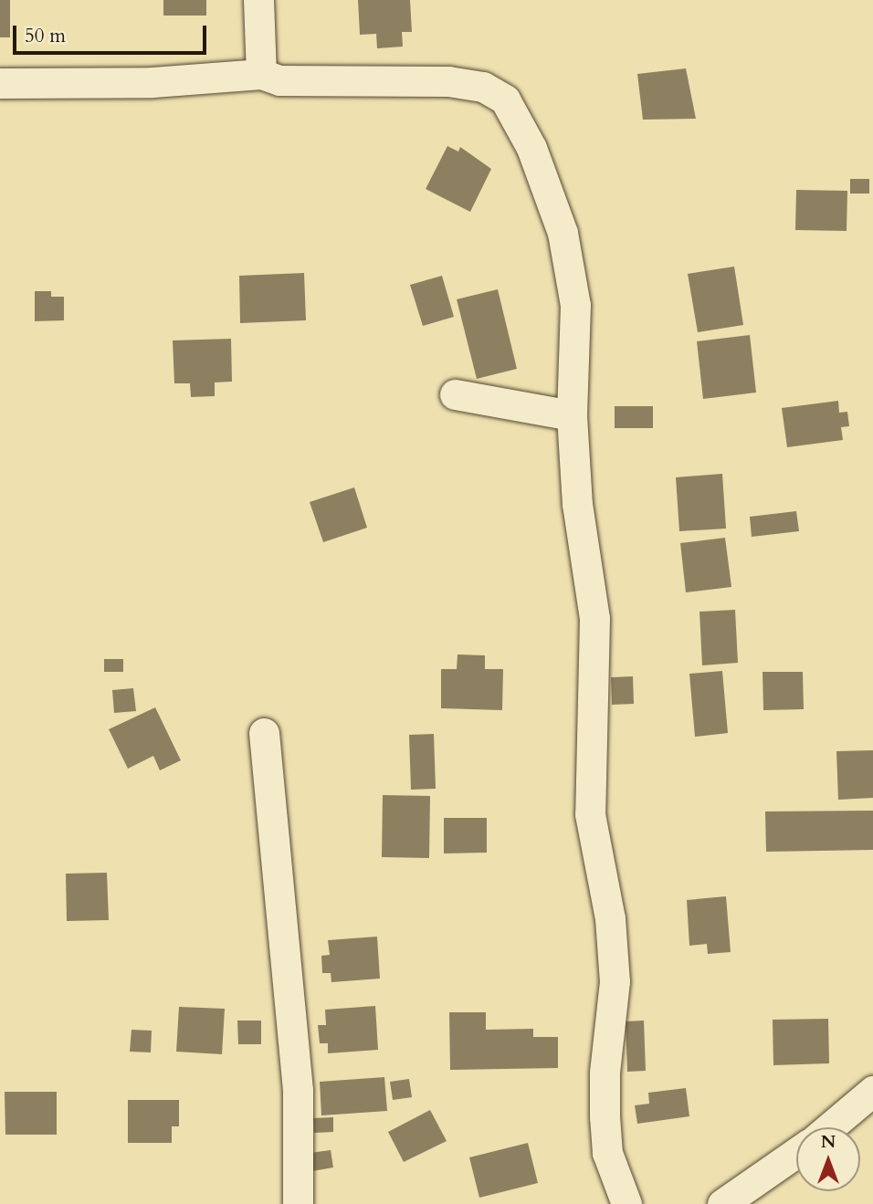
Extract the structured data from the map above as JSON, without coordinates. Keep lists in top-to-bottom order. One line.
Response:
{"scale_bar":"50 m","north":"top"}
